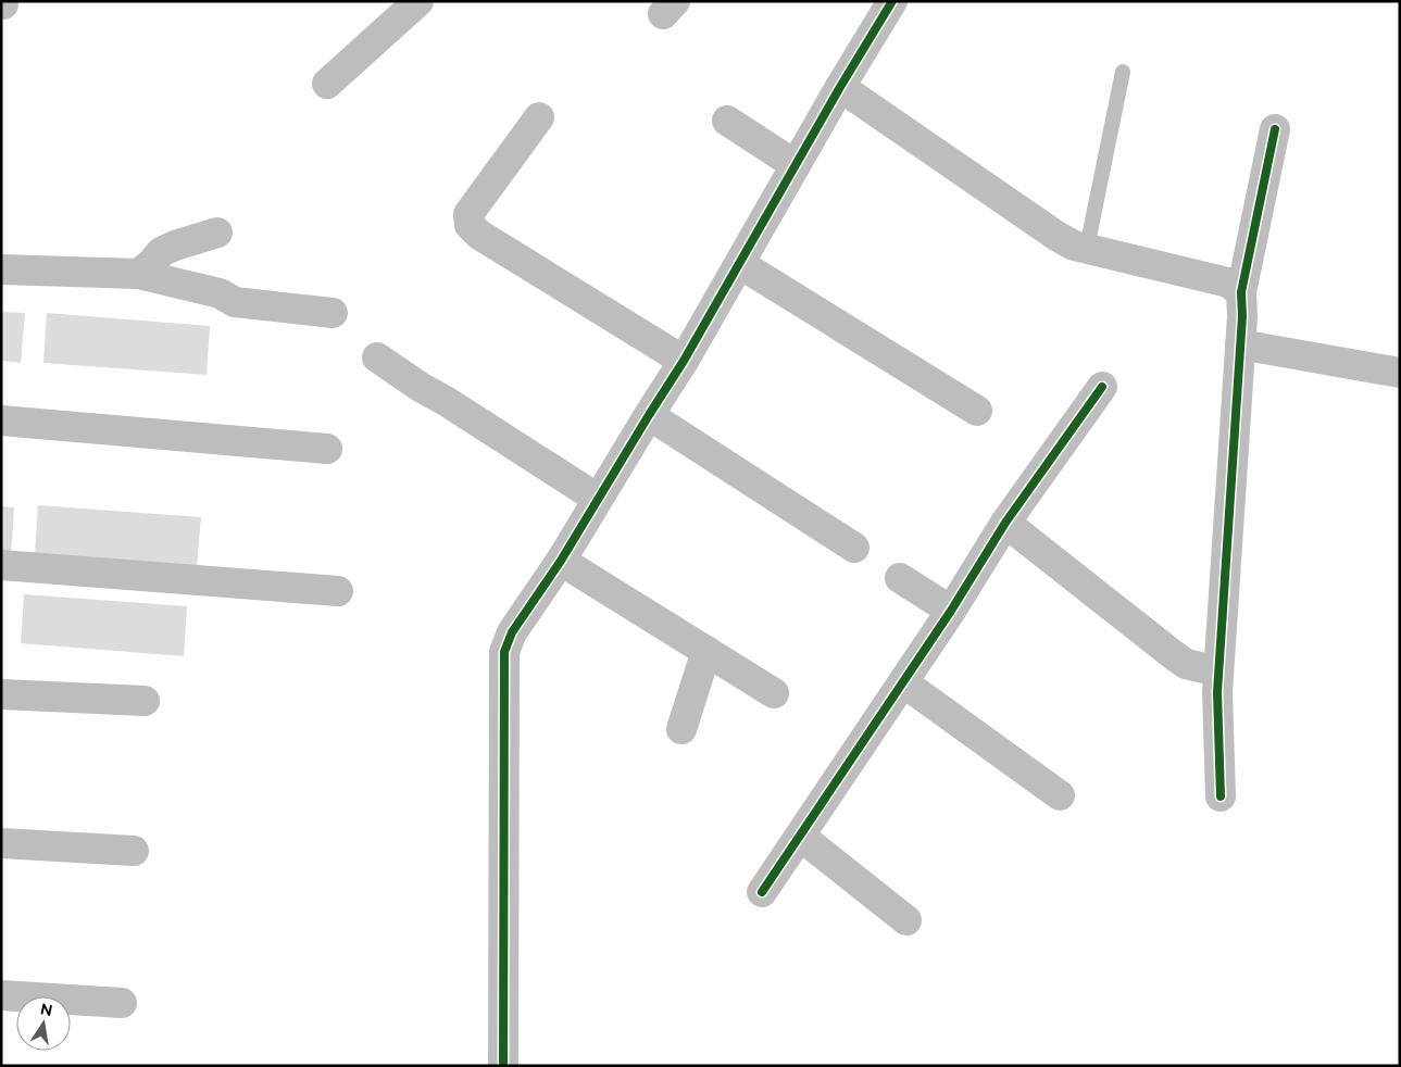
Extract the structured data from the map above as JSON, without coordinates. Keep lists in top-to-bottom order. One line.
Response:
{"north":"top"}
